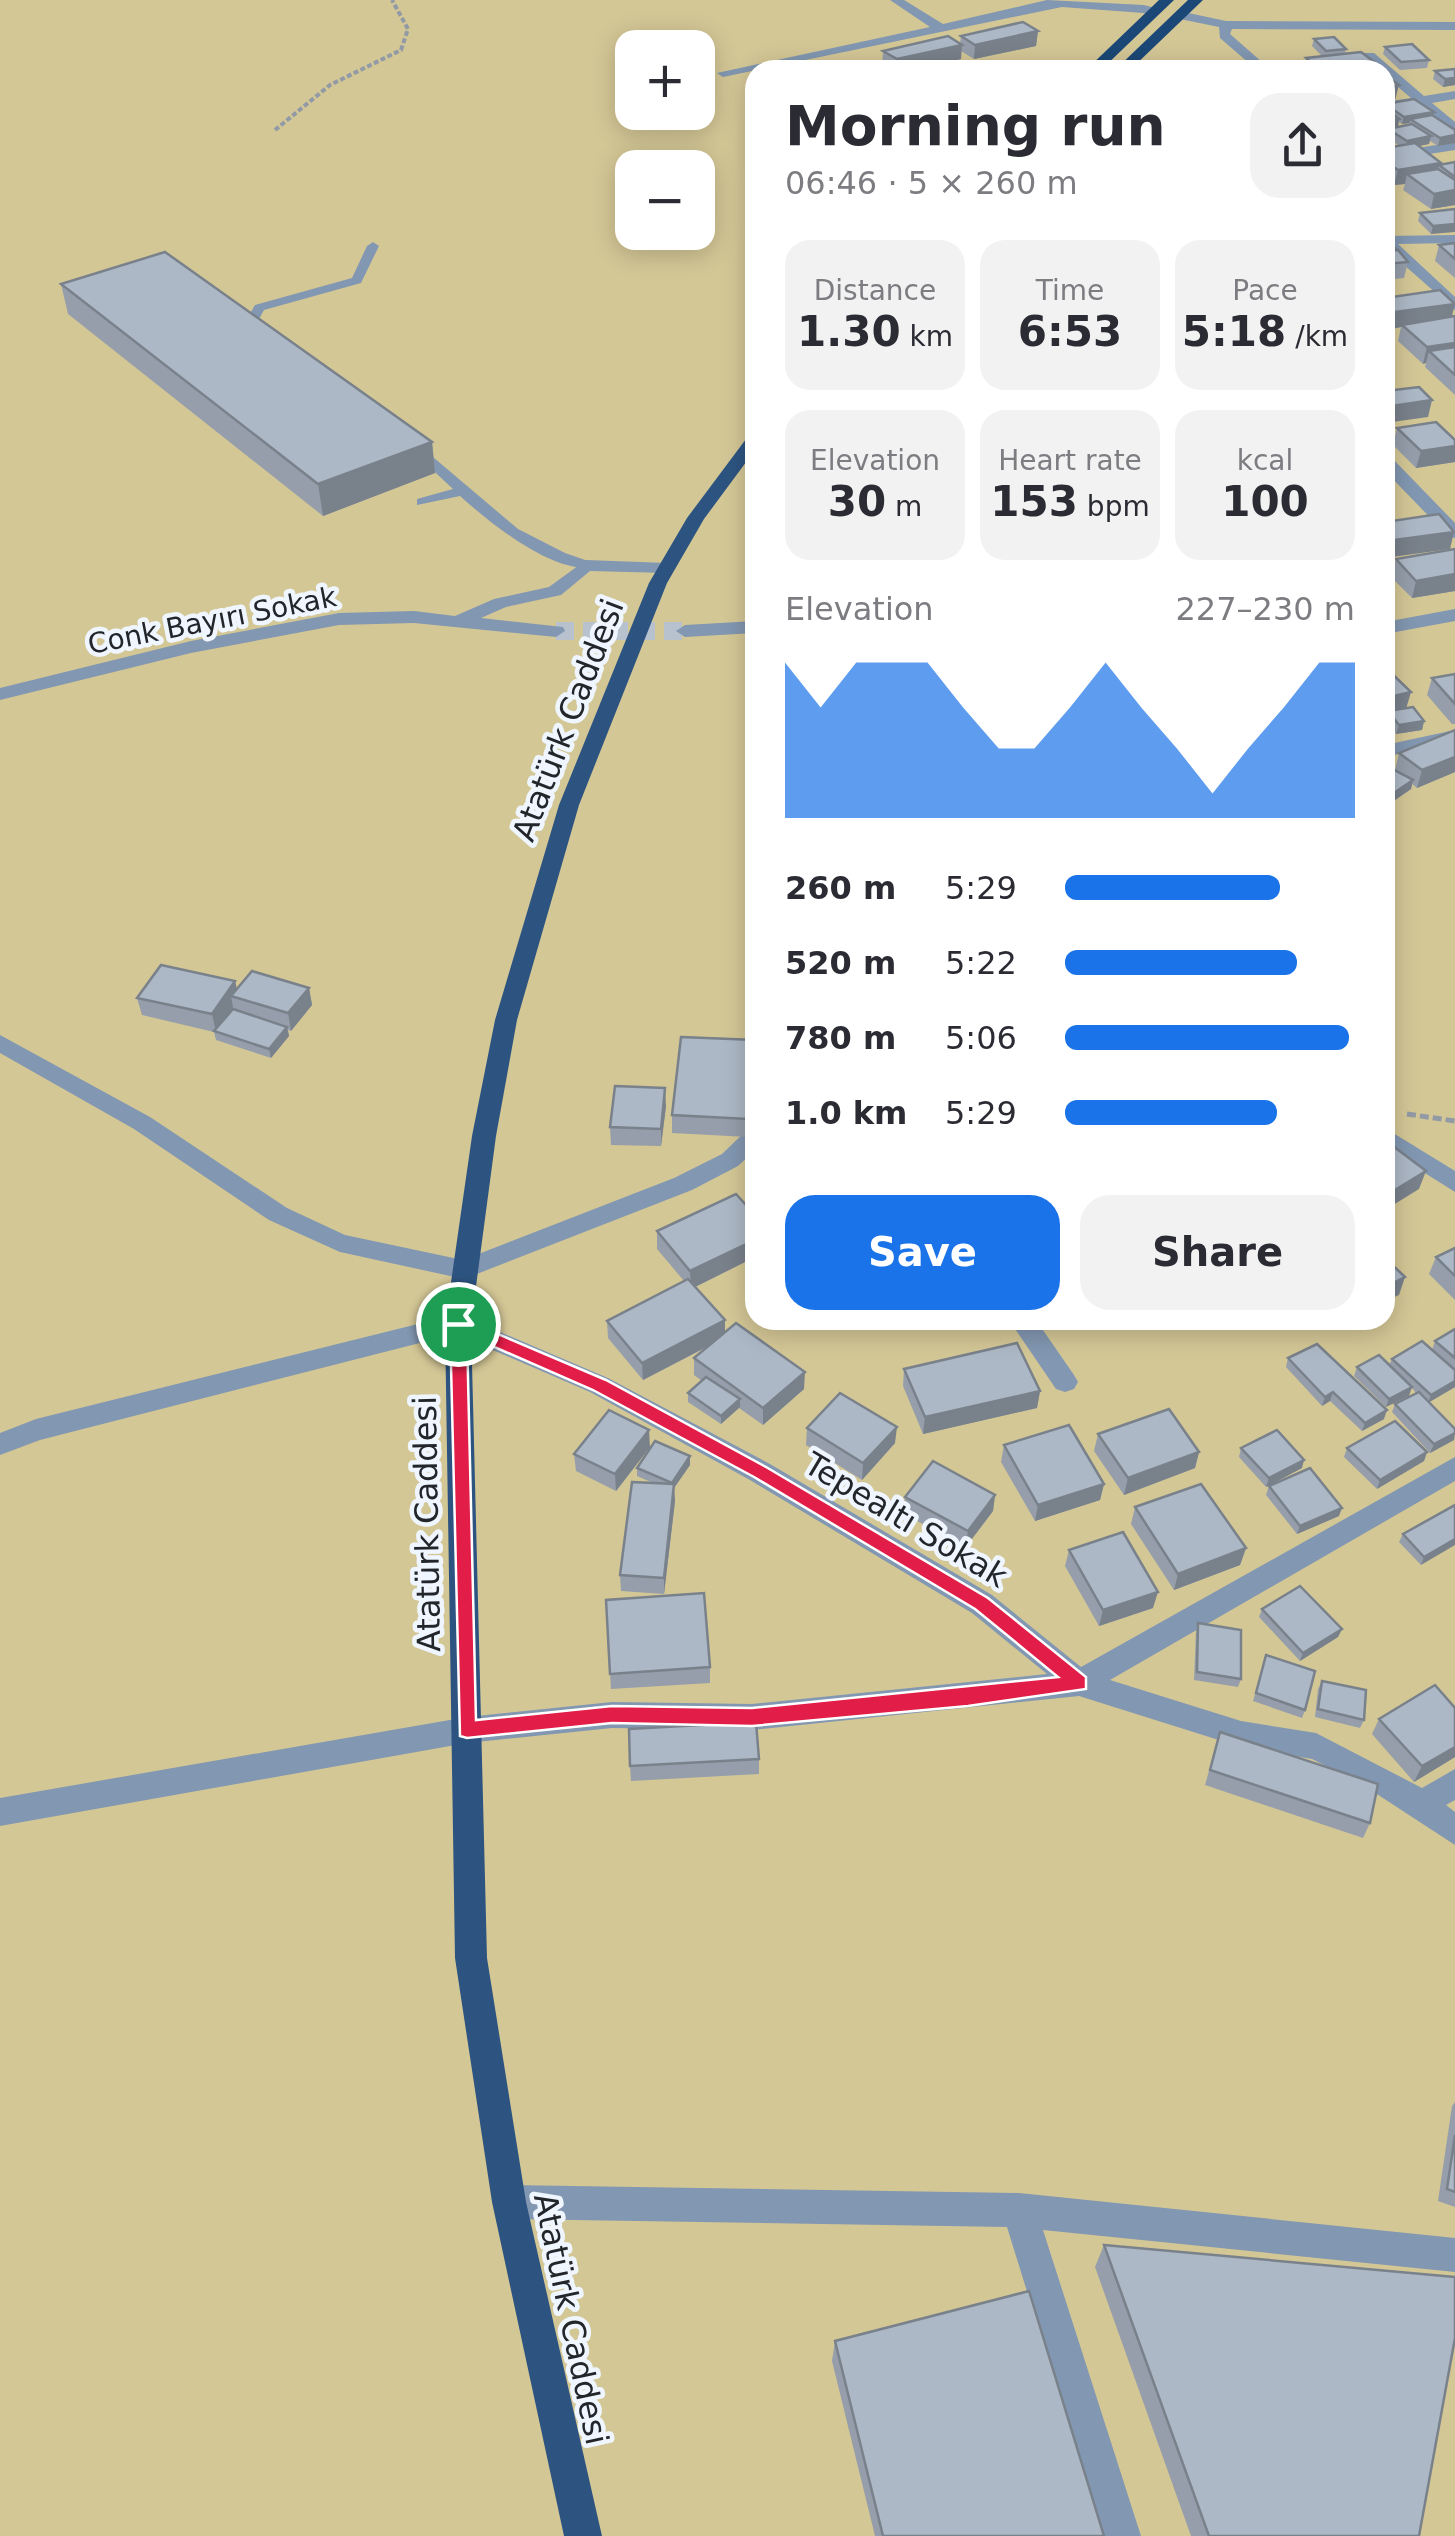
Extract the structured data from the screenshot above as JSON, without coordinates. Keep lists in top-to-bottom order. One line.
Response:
{"streets":{"main road":["Atatürk Caddesi"],"street":["Conk Bayırı Sokak","Tepealtı Sokak"]},"crossings":[["Atatürk Caddesi","Tepealtı Sokak"]],"page":{"map_buttons":["+","−"],"heading":["Morning run","06:46 · 5 × 260 m"],"stats":[["Distance","1.30 km"],["Time","6:53"],["Pace","5:18 /km"],["Elevation","30 m"],["Heart rate","153 bpm"],["kcal","100"]],"chart":["Elevation","227–230 m"],"list":[{"name":"260 m","note":"5:29"},{"name":"520 m","note":"5:22"},{"name":"780 m","note":"5:06"},{"name":"1.0 km","note":"5:29"}],"buttons":["Save","Share"]}}
